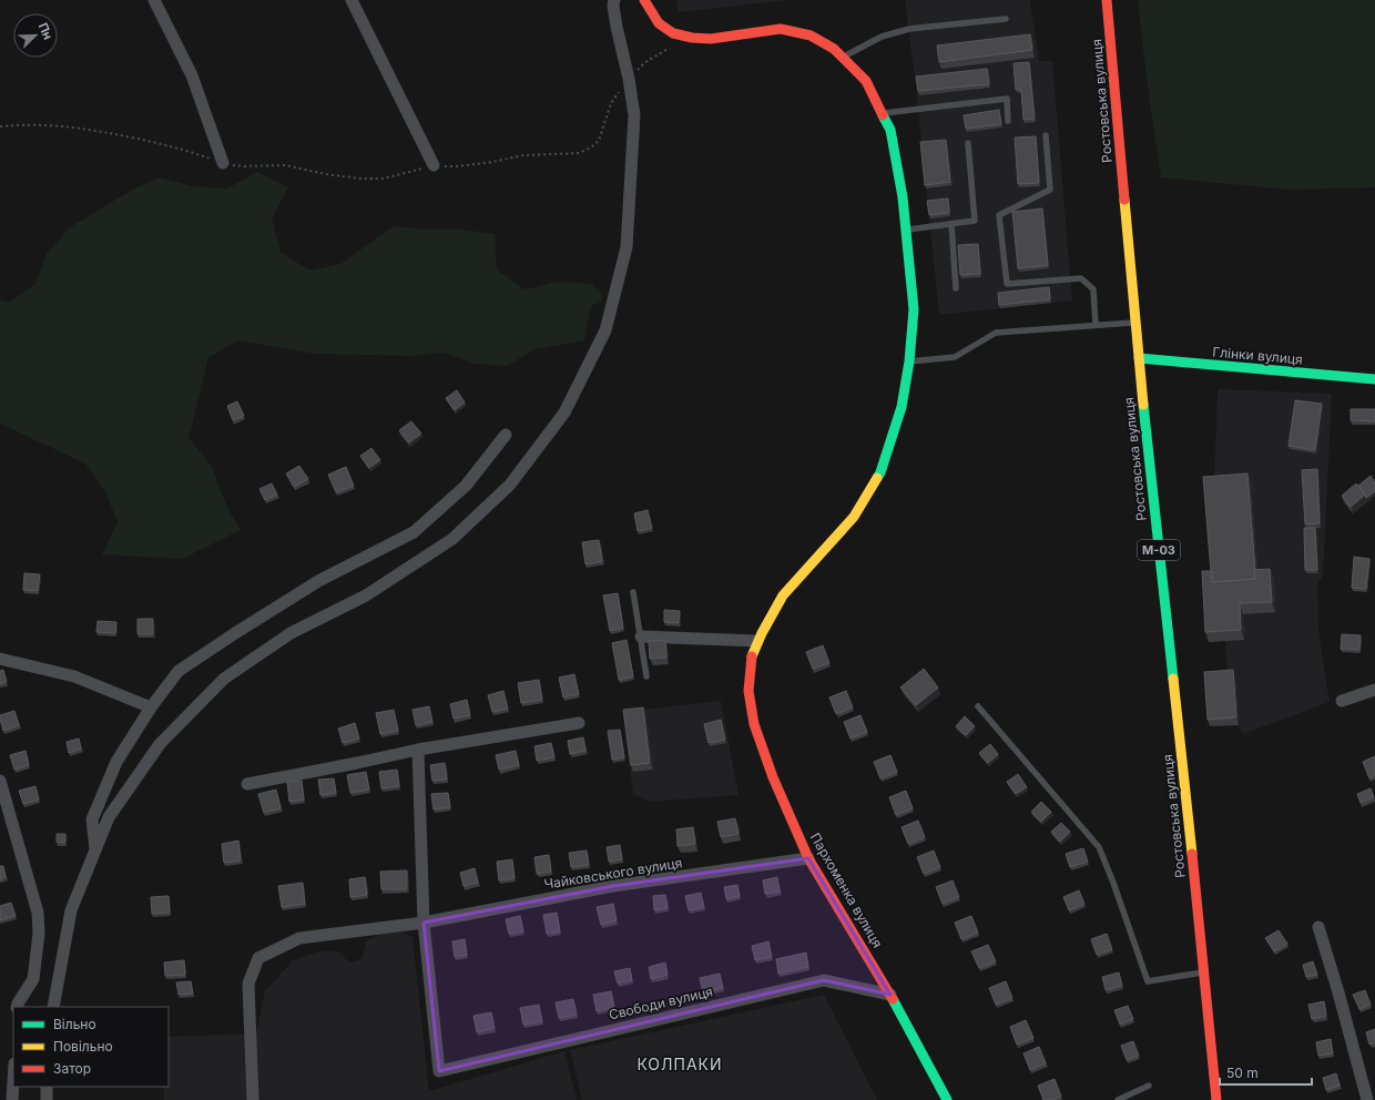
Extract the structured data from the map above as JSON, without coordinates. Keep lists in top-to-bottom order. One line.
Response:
{"streets":{"main road":["Ростовська вулиця","Глінки вулиця","М-03","Пархоменка вулиця"],"street":["Чайковського вулиця","Свободи вулиця"]},"crossings":[["Ростовська вулиця","Глінки вулиця"],["Чайковського вулиця","Пархоменка вулиця"],["Чайковського вулиця","Свободи вулиця"],["Пархоменка вулиця","Свободи вулиця"]],"districts":["КОЛПАКИ"],"legend":["Вільно","Повільно","Затор"],"scale_bar":"50 m","north":"top right"}
